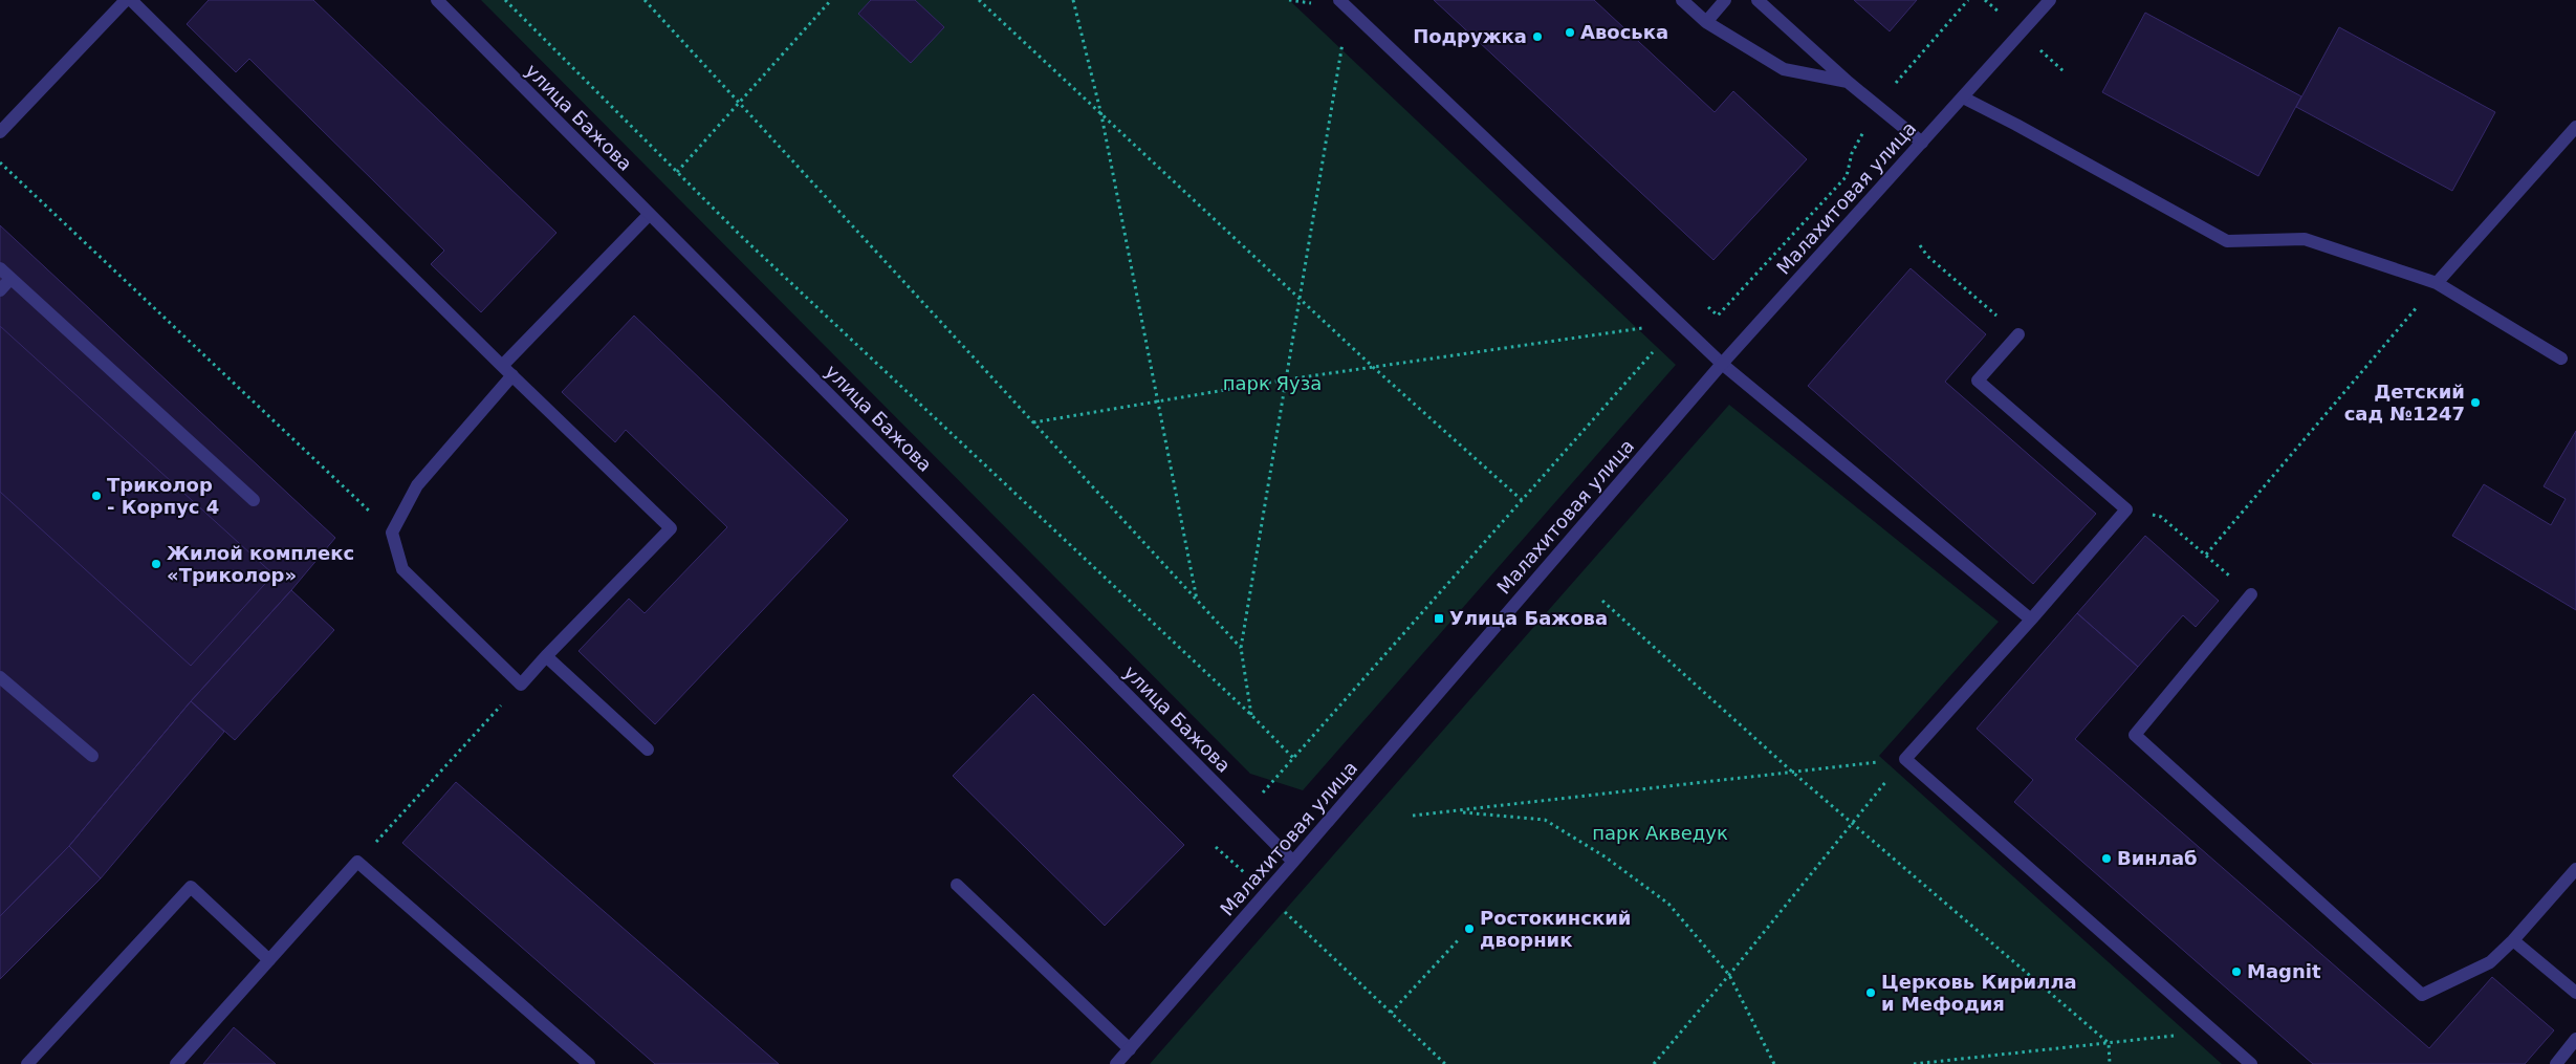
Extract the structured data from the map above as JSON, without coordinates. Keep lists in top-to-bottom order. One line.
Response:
{"streets":{"street":["улица Бажова","Малахитовая улица"]},"crossings":[["улица Бажова","Малахитовая улица"]],"parks":["парк Яуза","парк Акведук"],"places":{"other":["Авоська","Подружка","Детский сад №1247","Триколор - Корпус 4","Жилой комплекс «Триколор»","Винлаб","Ростокинский дворник","Magnit","Церковь Кирилла и Мефодия"],"transit":["Улица Бажова"]}}
